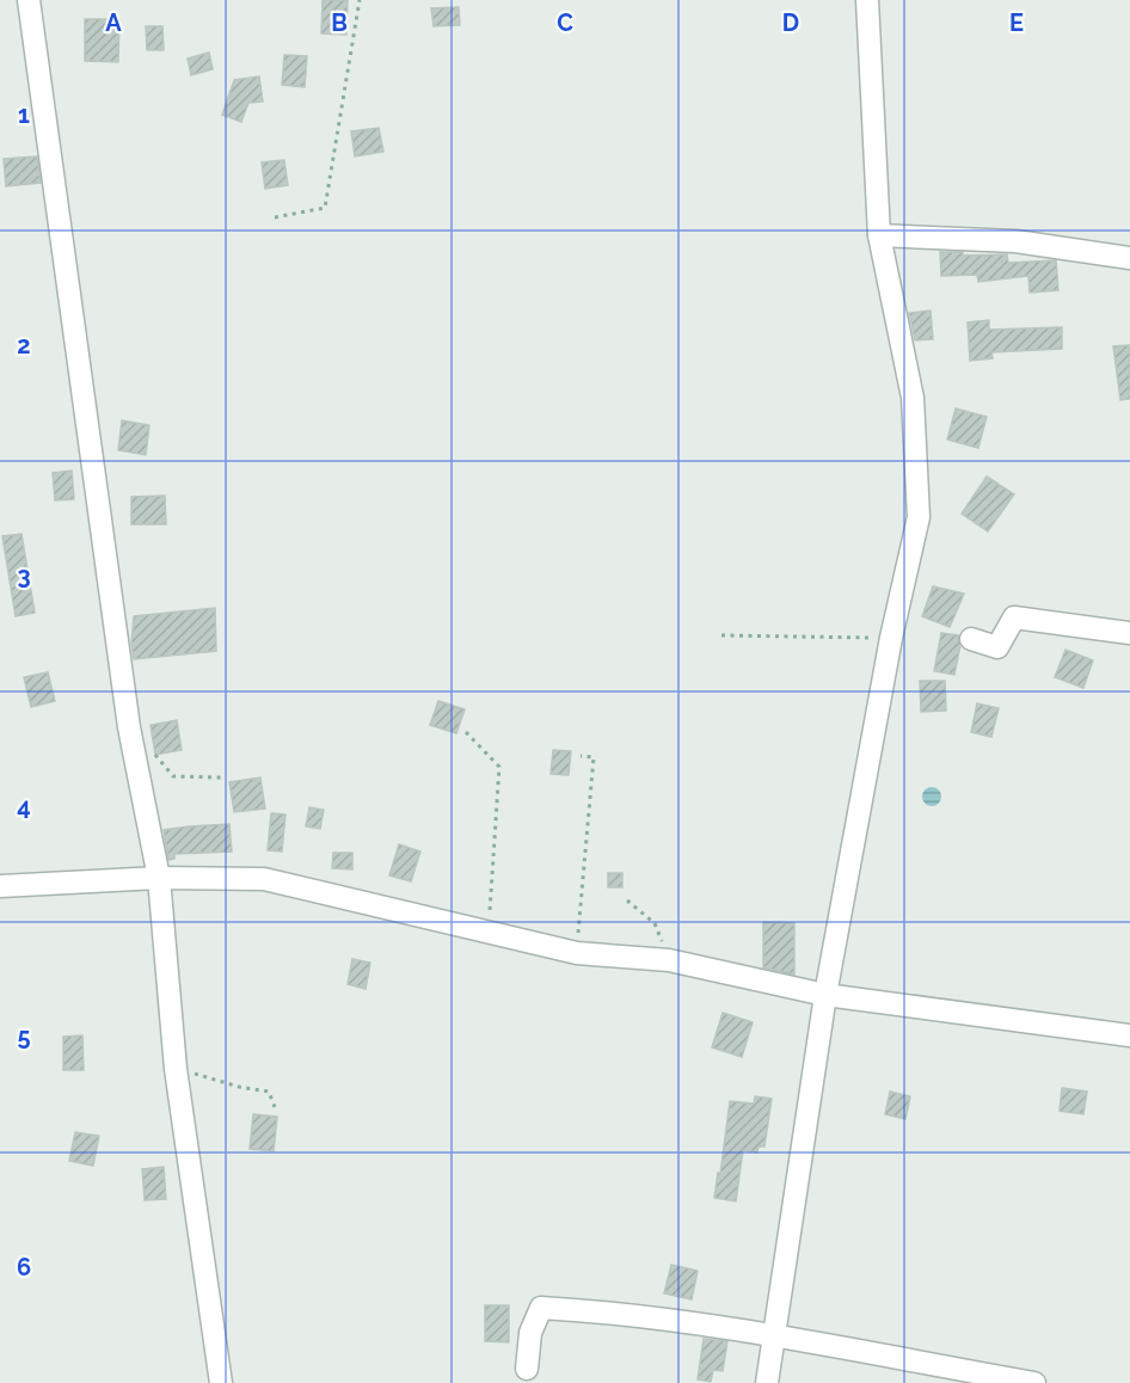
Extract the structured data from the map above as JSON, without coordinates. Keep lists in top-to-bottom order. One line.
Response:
{"grid":{"columns":["A","B","C","D","E"],"rows":["1","2","3","4","5","6"]}}
